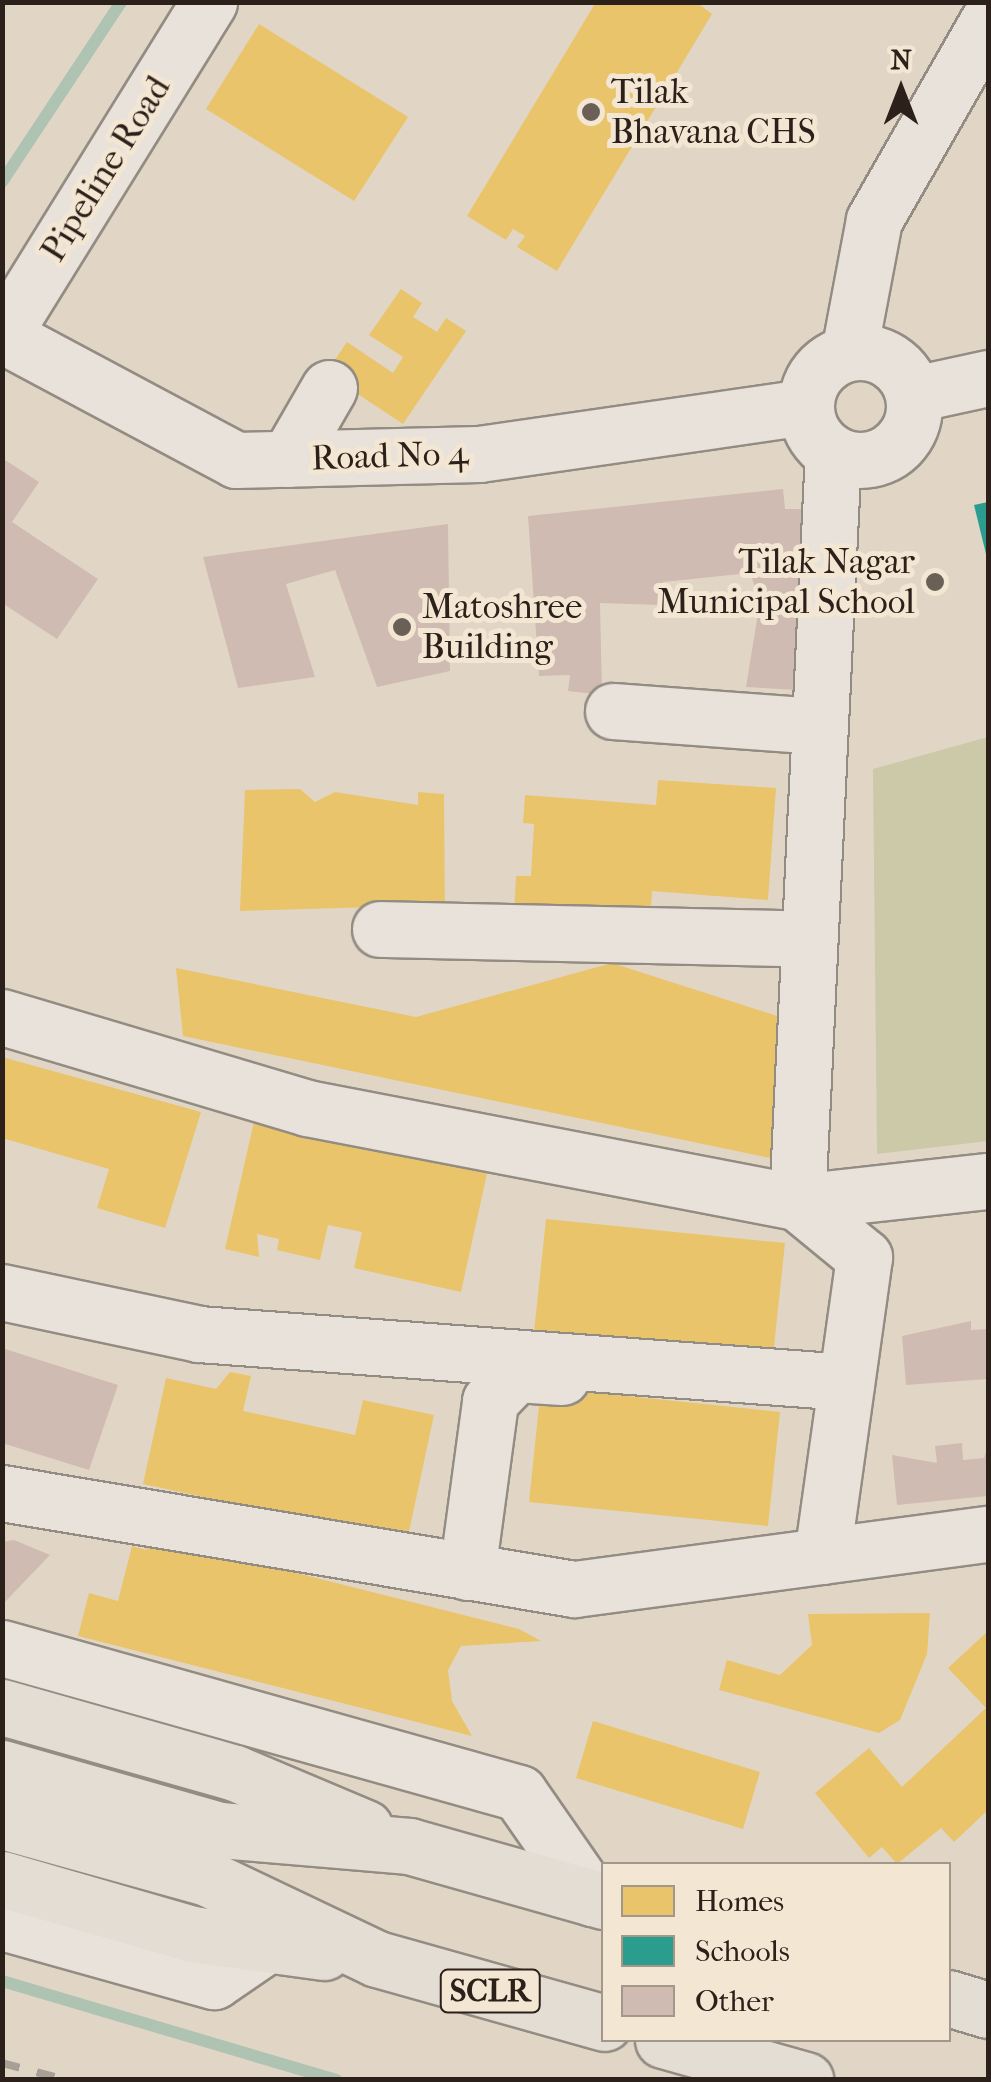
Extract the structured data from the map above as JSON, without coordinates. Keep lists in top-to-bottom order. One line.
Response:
{"streets":{"highway":["SCLR"],"street":["Pipeline Road","Road No 4"]},"crossings":[["Pipeline Road","Road No 4"]],"places":["Tilak Bhavana CHS","Tilak Nagar Municipal School","Matoshree Building"],"legend":["Homes","Schools","Other"],"north":"top"}
